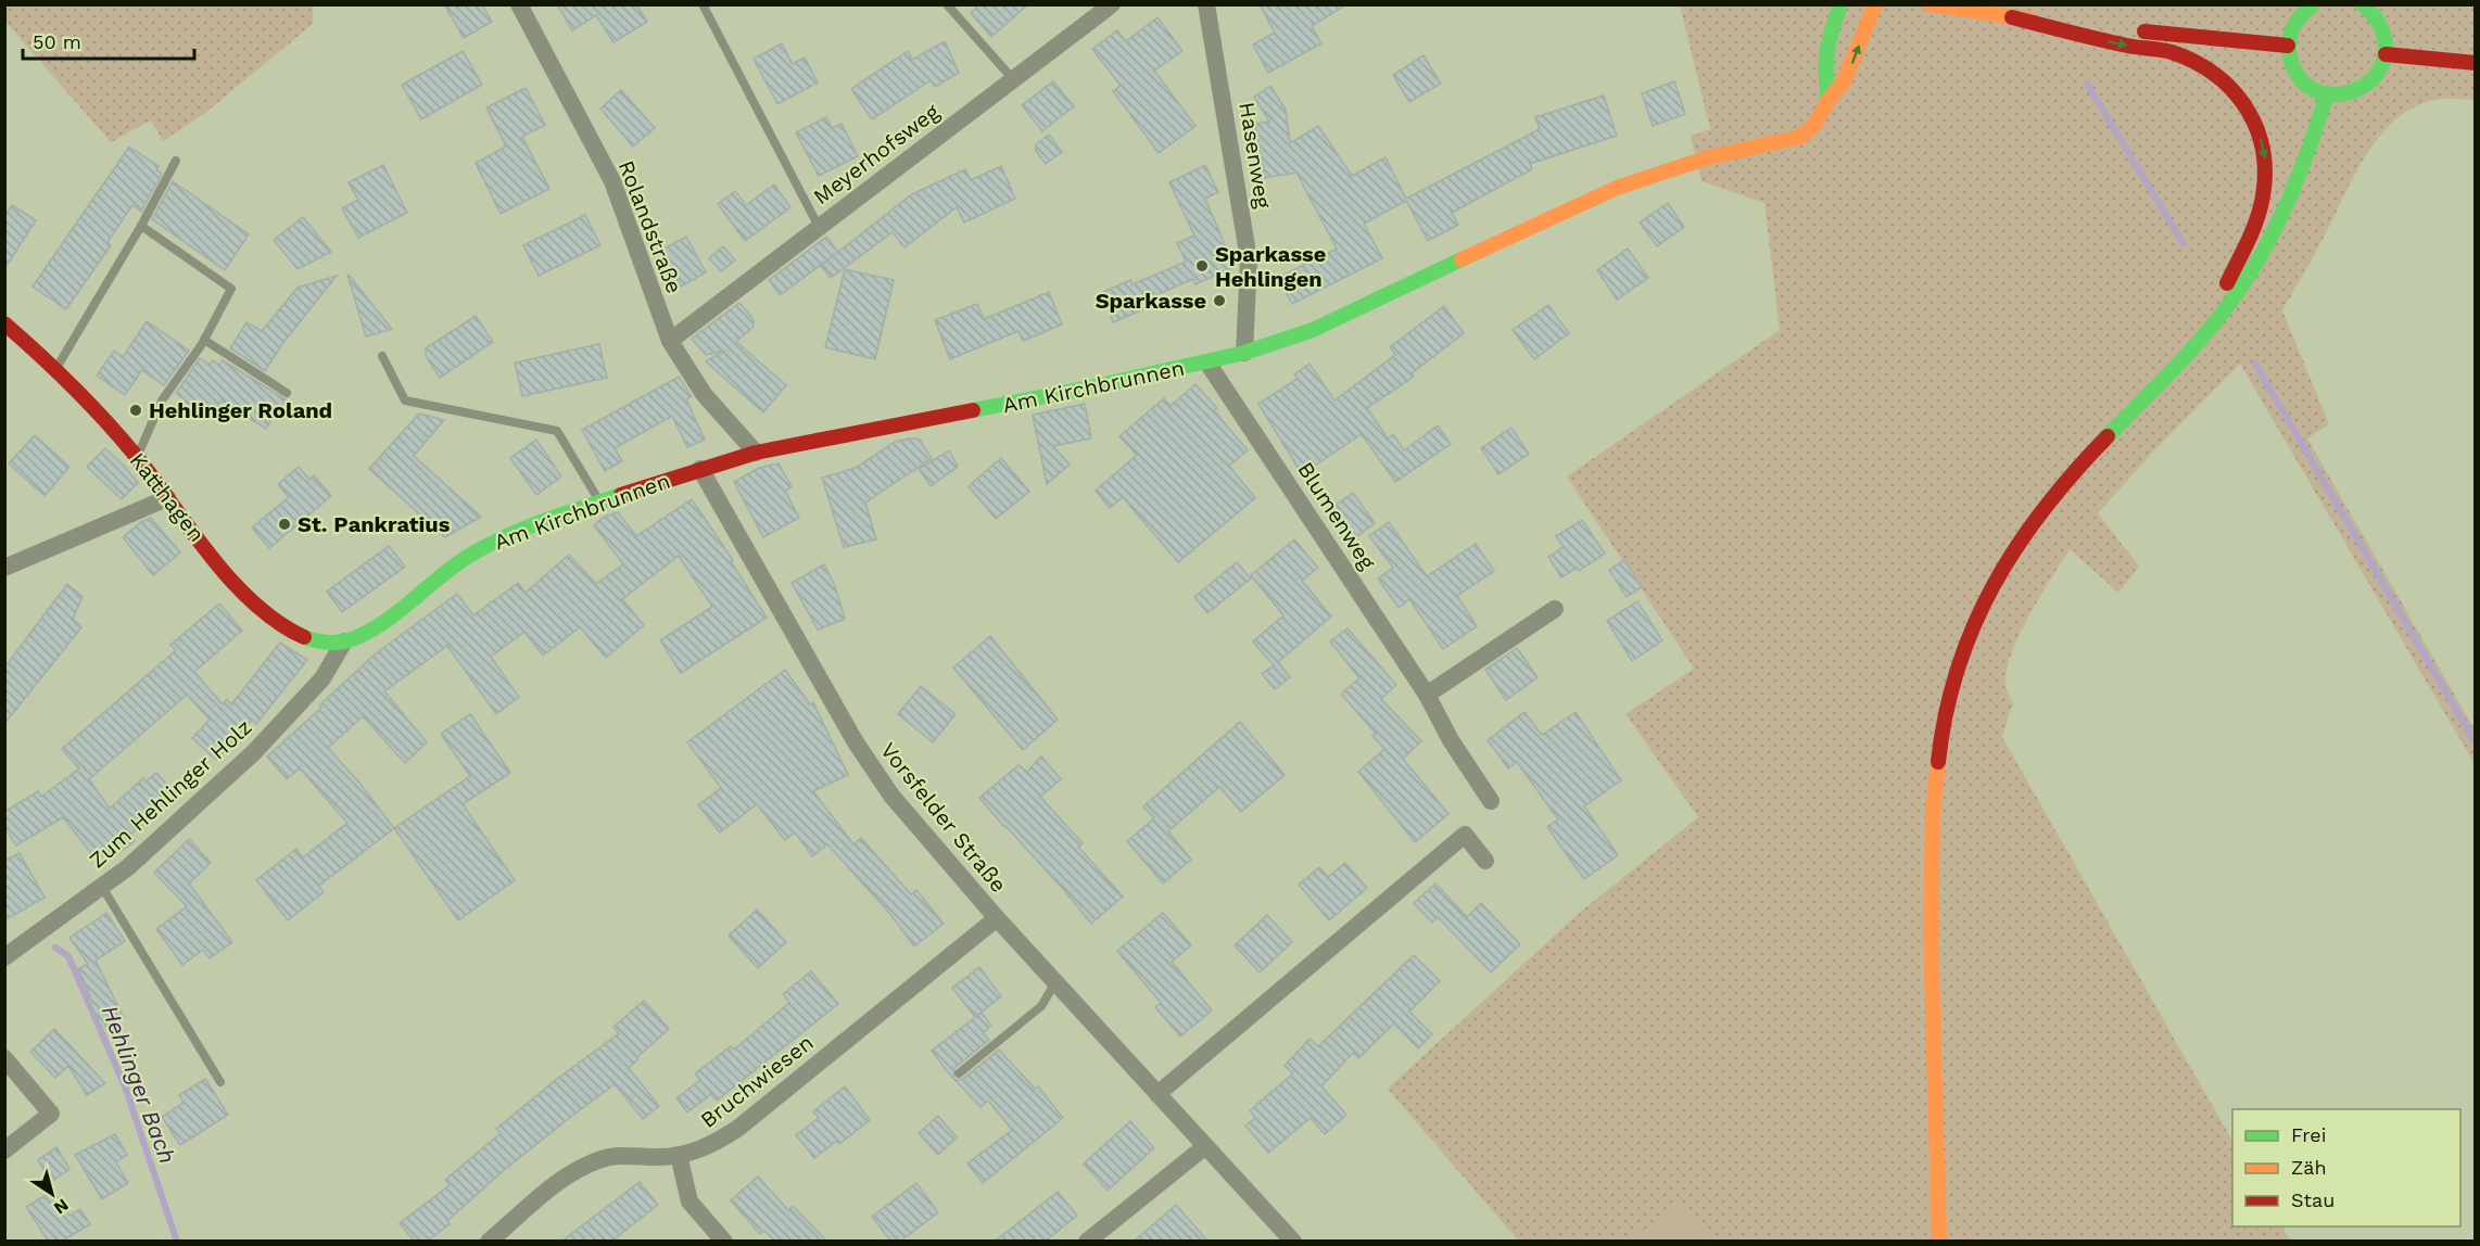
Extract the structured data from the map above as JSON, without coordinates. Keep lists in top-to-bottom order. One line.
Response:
{"streets":{"main road":["Am Kirchbrunnen","Katthagen"],"street":["Meyerhofsweg","Hasenweg","Rolandstraße","Blumenweg","Zum Hehlinger Holz","Vorsfelder Straße","Bruchwiesen"]},"crossings":[["Meyerhofsweg","Rolandstraße"],["Hasenweg","Am Kirchbrunnen"],["Rolandstraße","Am Kirchbrunnen"],["Am Kirchbrunnen","Katthagen"],["Am Kirchbrunnen","Blumenweg"],["Am Kirchbrunnen","Zum Hehlinger Holz"],["Am Kirchbrunnen","Vorsfelder Straße"],["Katthagen","Zum Hehlinger Holz"],["Vorsfelder Straße","Bruchwiesen"]],"water":["Hehlinger Bach"],"places":["Sparkasse Hehlingen","Sparkasse","Hehlinger Roland","St. Pankratius"],"legend":["Frei","Zäh","Stau"],"scale_bar":"50 m","north":"bottom right"}
